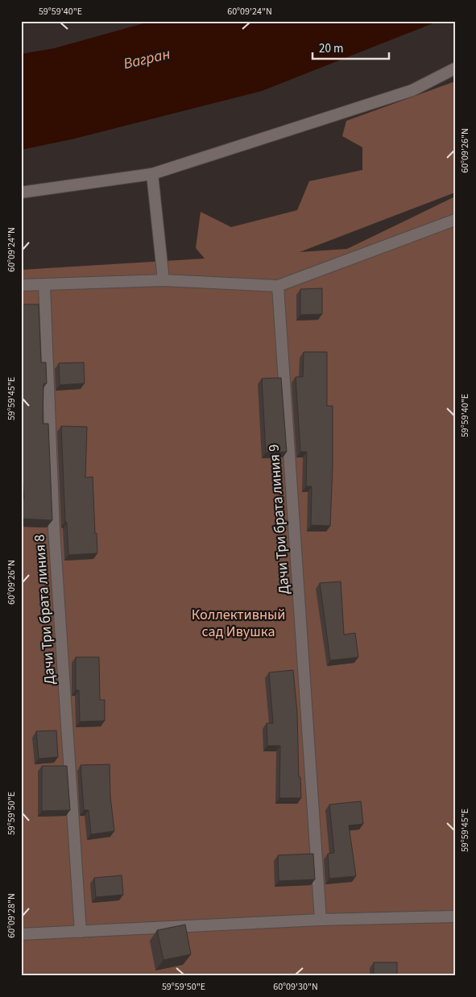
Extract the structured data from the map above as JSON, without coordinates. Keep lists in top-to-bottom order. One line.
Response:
{"streets":{"street":["Дачи Три брата линия 9","Дачи Три брата линия 8"]},"water":["Вагран"],"parks":["Коллективный сад Ивушка"],"scale_bar":"20 m","coordinates":["59°59'40\"E","60°09'24\"N","60°09'26\"N","59°59'45\"E","59°59'50\"E","60°09'28\"N","60°09'30\"N"]}
